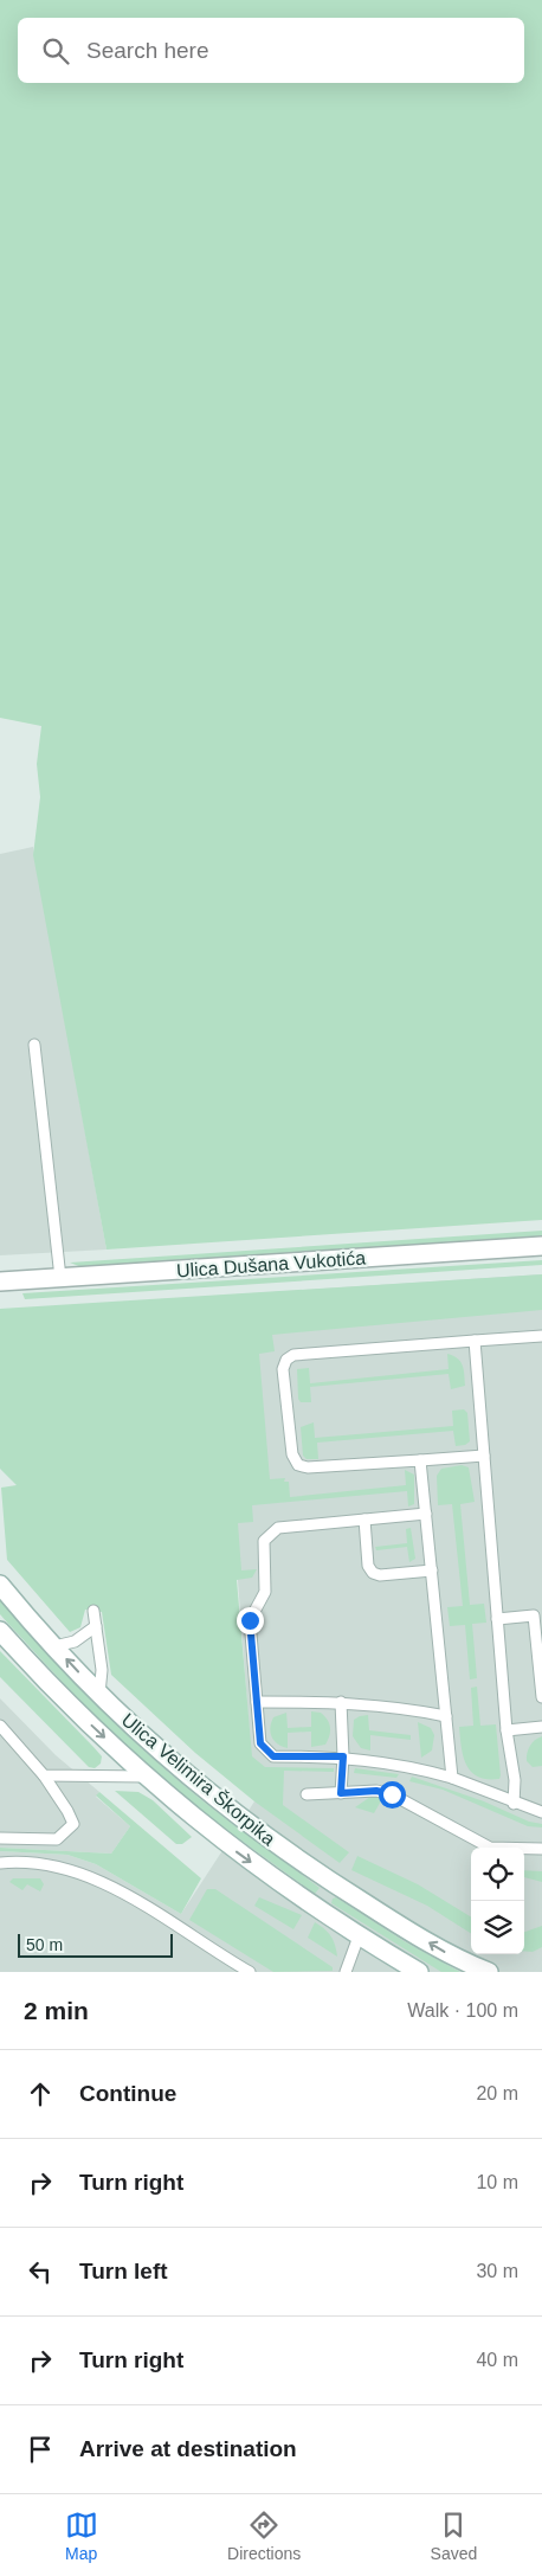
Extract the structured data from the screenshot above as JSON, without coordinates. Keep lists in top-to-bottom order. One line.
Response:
{"streets":{"main road":["Ulica Dušana Vukotića","Ulica Velimira Škorpika"]},"scale_bar":"50 m","page":{"search":"Search here","scale":"50 m","heading":["2 min","Walk · 100 m"],"list":[["Continue","20 m"],["Turn right","10 m"],["Turn left","30 m"],["Turn right","40 m"],"Arrive at destination"],"nav":["Map","Directions","Saved"]}}
